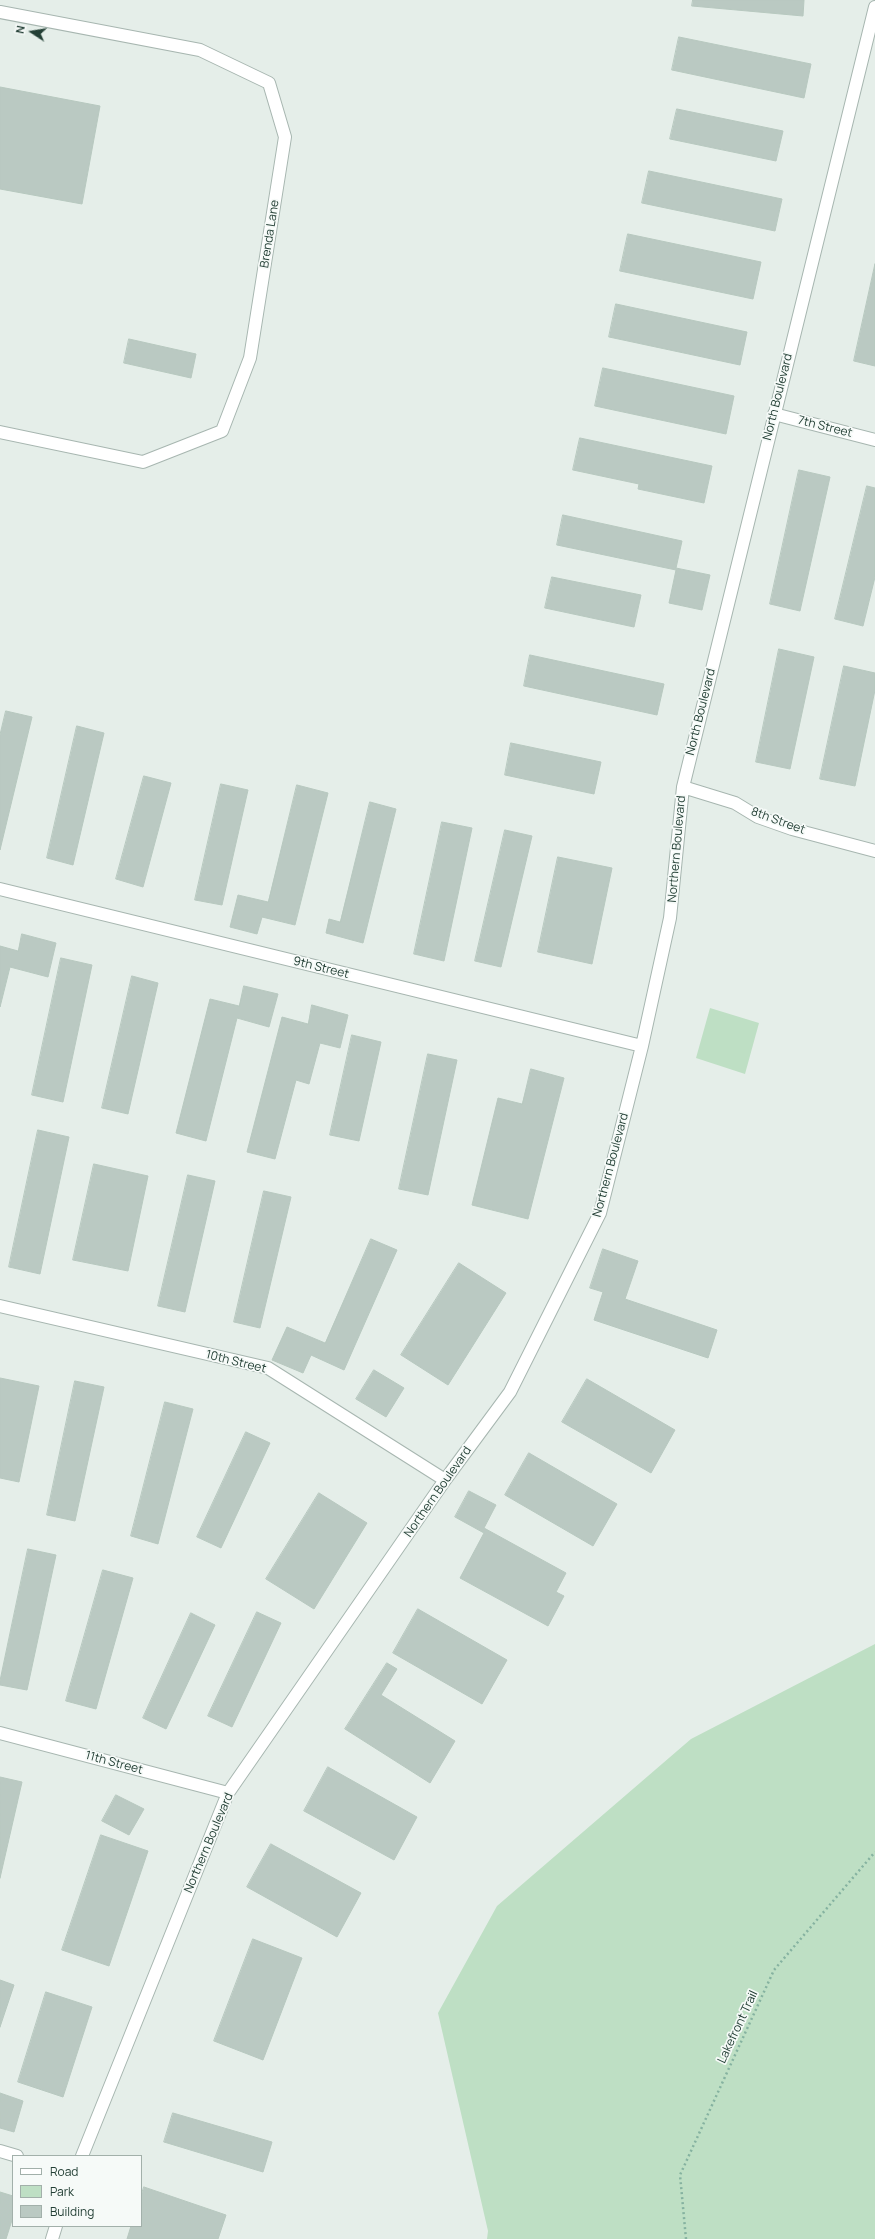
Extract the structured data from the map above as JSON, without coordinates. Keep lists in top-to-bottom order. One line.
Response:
{"streets":{"street":["Brenda Lane","North Boulevard","7th Street","8th Street","Northern Boulevard","9th Street","10th Street","11th Street"],"path":["Lakefront Trail"]},"crossings":[["North Boulevard","7th Street"],["North Boulevard","8th Street"],["North Boulevard","Northern Boulevard"],["8th Street","Northern Boulevard"],["Northern Boulevard","9th Street"],["Northern Boulevard","10th Street"],["Northern Boulevard","11th Street"]],"legend":["Road","Park","Building"],"north":"left"}
